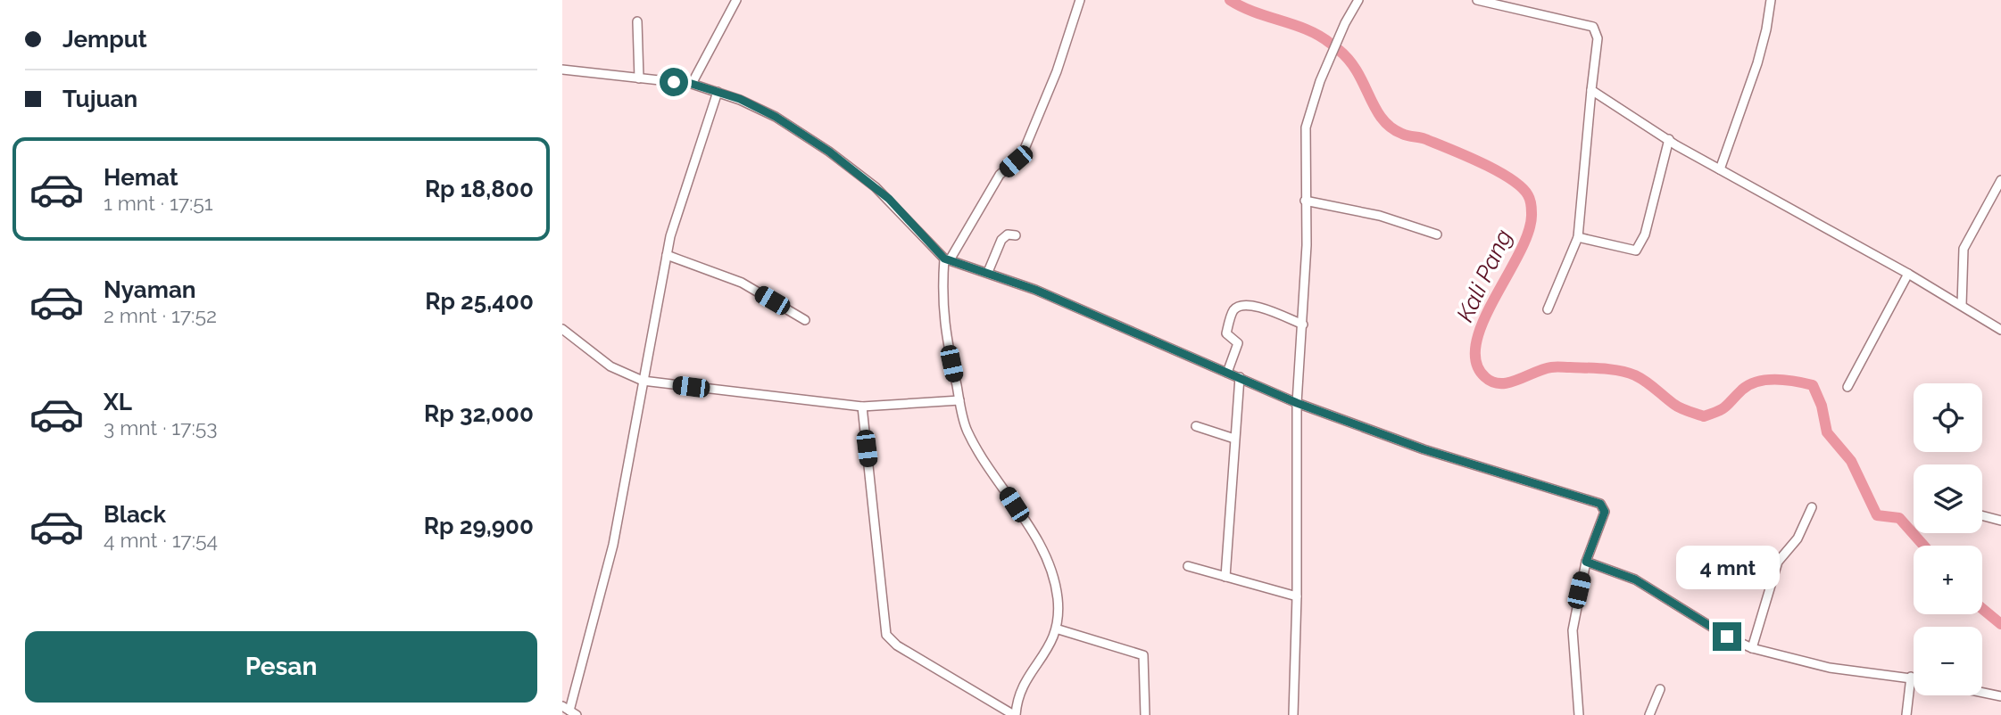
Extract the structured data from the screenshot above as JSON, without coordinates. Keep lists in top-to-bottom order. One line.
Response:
{"water":["Kali Pang"],"page":{"banner":["Jemput","Tujuan"],"list":[{"name":"Hemat","note":"1 mnt · 17:51","value":"Rp 18,800"},{"name":"Nyaman","note":"2 mnt · 17:52","value":"Rp 25,400"},{"name":"XL","note":"3 mnt · 17:53","value":"Rp 32,000"},{"name":"Black","note":"4 mnt · 17:54","value":"Rp 29,900"}],"map_buttons":["+","−"],"bubble":"4 mnt","buttons":"Pesan"}}
